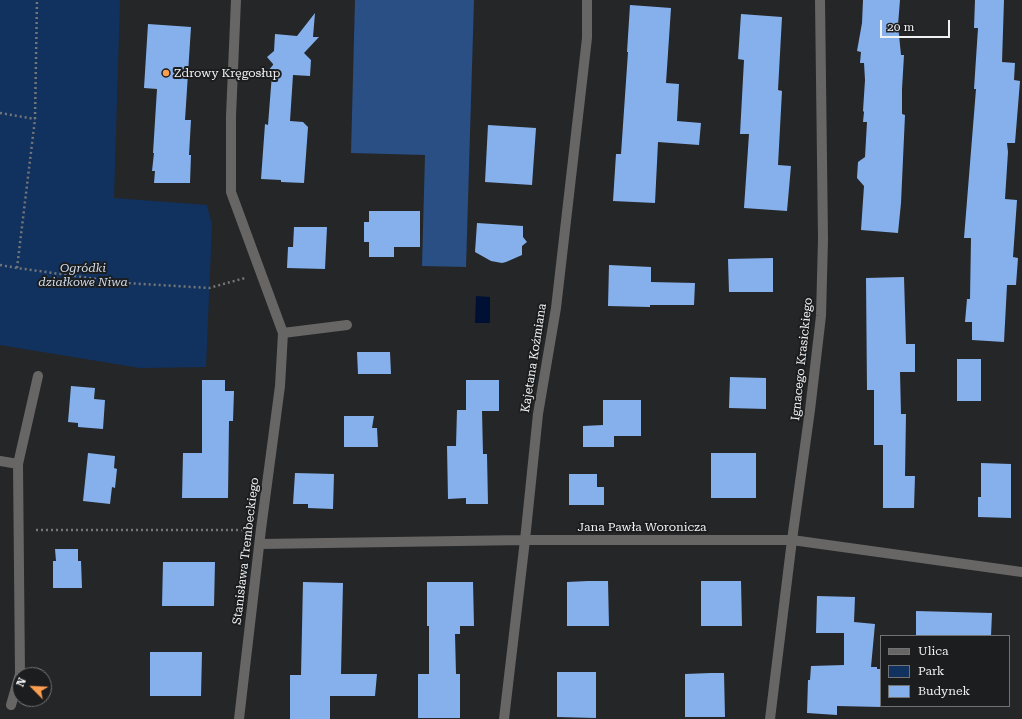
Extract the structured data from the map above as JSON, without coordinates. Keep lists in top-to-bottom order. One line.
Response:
{"streets":{"street":["Kajetana Koźmiana","Ignacego Krasickiego","Jana Pawła Woronicza","Stanisława Trembeckiego"]},"crossings":[["Kajetana Koźmiana","Jana Pawła Woronicza"],["Ignacego Krasickiego","Jana Pawła Woronicza"],["Jana Pawła Woronicza","Stanisława Trembeckiego"]],"parks":["Ogródki działkowe Niwa"],"places":["Zdrowy Kręgosłup"],"legend":["Ulica","Park","Budynek"],"scale_bar":"20 m","north":"top left"}
